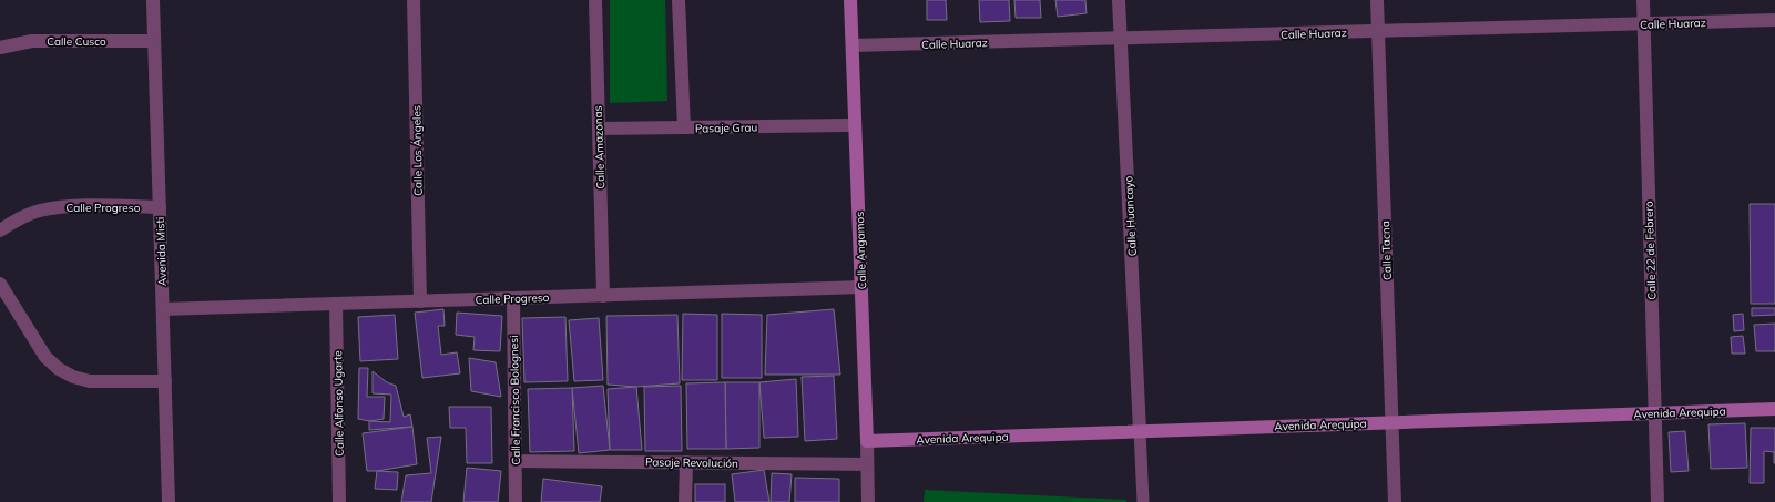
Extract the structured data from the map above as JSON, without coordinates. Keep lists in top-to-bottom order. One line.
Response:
{"streets":{"street":["Calle Huaraz","Calle Cusco","Pasaje Grau","Calle Amazonas","Calle Los Ángeles","Calle Progreso","Calle Huancayo","Calle Angamos","Calle Tacna","Calle 22 de Febrero","Avenida Misti","Calle Francisco Bolognesi","Calle Alfonso Ugarte","Avenida Arequipa","Pasaje Revolución"]},"crossings":[["Calle Huaraz","Calle Huancayo"],["Calle Huaraz","Calle Angamos"],["Calle Huaraz","Calle Tacna"],["Calle Huaraz","Calle 22 de Febrero"],["Calle Cusco","Avenida Misti"],["Pasaje Grau","Calle Amazonas"],["Pasaje Grau","Calle Angamos"],["Calle Amazonas","Calle Progreso"],["Calle Los Ángeles","Calle Progreso"],["Calle Progreso","Calle Angamos"],["Calle Progreso","Avenida Misti"],["Calle Progreso","Calle Francisco Bolognesi"],["Calle Progreso","Calle Alfonso Ugarte"],["Calle Huancayo","Avenida Arequipa"],["Calle Angamos","Avenida Arequipa"],["Calle Angamos","Pasaje Revolución"],["Calle Tacna","Avenida Arequipa"],["Calle 22 de Febrero","Avenida Arequipa"],["Calle Francisco Bolognesi","Pasaje Revolución"]]}
